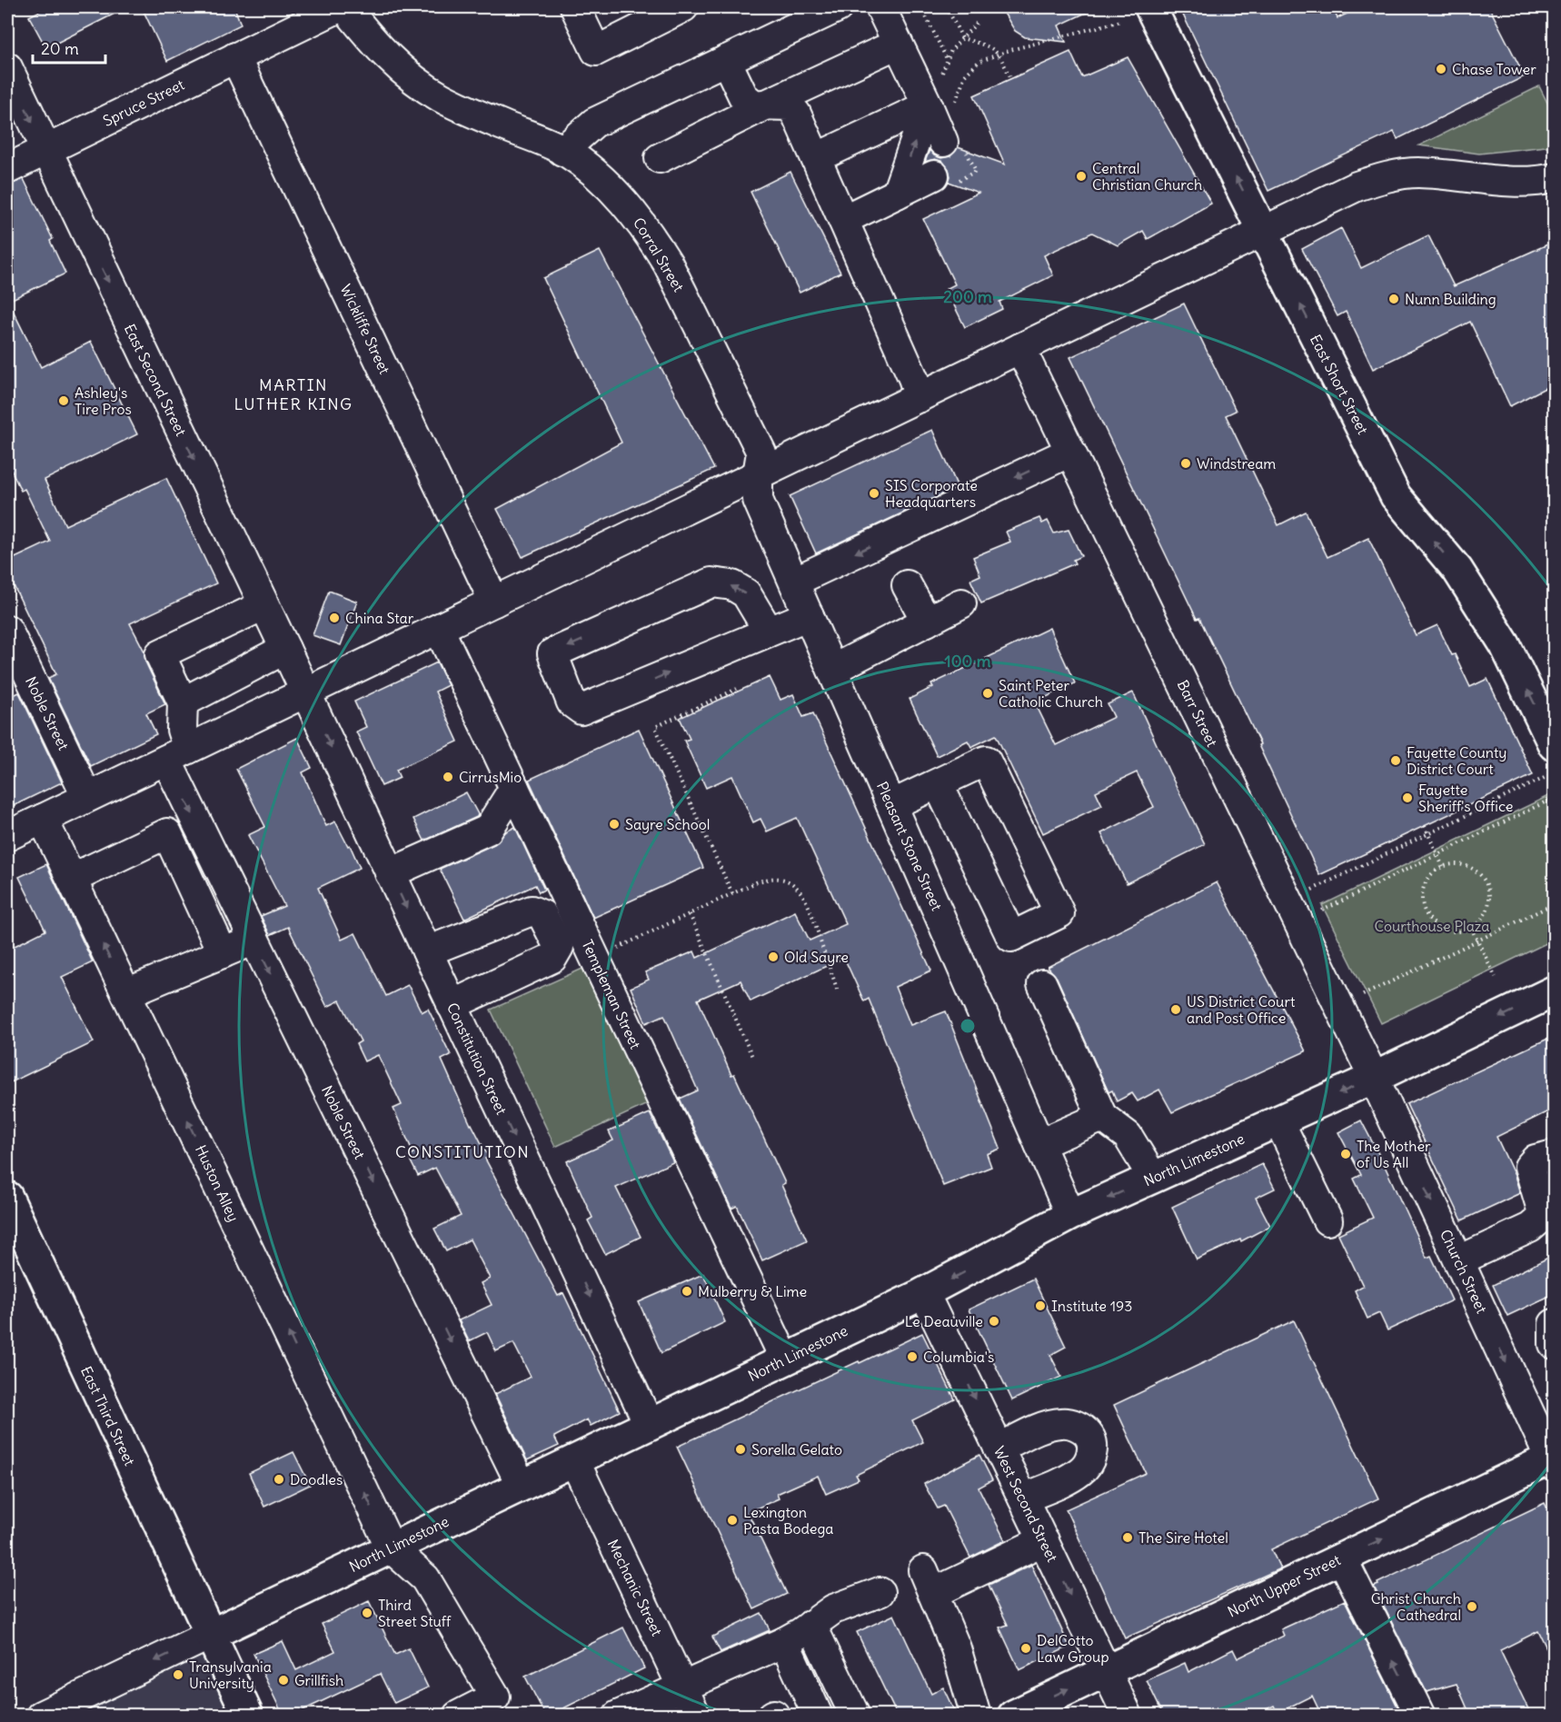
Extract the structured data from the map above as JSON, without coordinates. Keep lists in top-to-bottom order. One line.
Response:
{"streets":{"main road":["East Short Street","North Limestone","East Third Street","North Upper Street"],"street":["Spruce Street","Corral Street","Wickliffe Street","East Second Street","Noble Street","Barr Street","Pleasant Stone Street","Templeman Street","Constitution Street","Huston Alley","Church Street","West Second Street","Mechanic Street"]},"crossings":[["Spruce Street","Wickliffe Street"],["Spruce Street","East Second Street"],["Corral Street","Pleasant Stone Street"],["East Second Street","Constitution Street"],["Noble Street","North Limestone"],["Barr Street","North Limestone"],["Barr Street","Church Street"],["Pleasant Stone Street","North Limestone"],["Templeman Street","North Limestone"],["Constitution Street","North Limestone"],["North Limestone","Huston Alley"],["North Limestone","Church Street"],["North Limestone","East Third Street"],["North Limestone","West Second Street"],["North Limestone","Mechanic Street"],["Church Street","North Upper Street"],["West Second Street","North Upper Street"]],"one_way":["East Second Street","East Short Street","Noble Street","Constitution Street","North Limestone","Huston Alley","West Second Street","North Upper Street"],"districts":["MARTIN LUTHER KING","CONSTITUTION"],"parks":["Courthouse Plaza"],"places":["Chase Tower","Central Christian Church","Nunn Building","Ashley's Tire Pros","Windstream","SIS Corporate Headquarters","China Star","Saint Peter Catholic Church","Fayette County District Court","CirrusMio","Fayette Sheriff's Office","Sayre School","Old Sayre","US District Court and Post Office","The Mother of Us All","Mulberry & Lime","Institute 193","Le Deauville","Columbia's","Sorella Gelato","Doodles","Lexington Pasta Bodega","The Sire Hotel","Christ Church Cathedral","Third Street Stuff","DelCotto Law Group","Transylvania University","Grillfish"],"scale_bar":"20 m","rings":["200 m","100 m"]}
